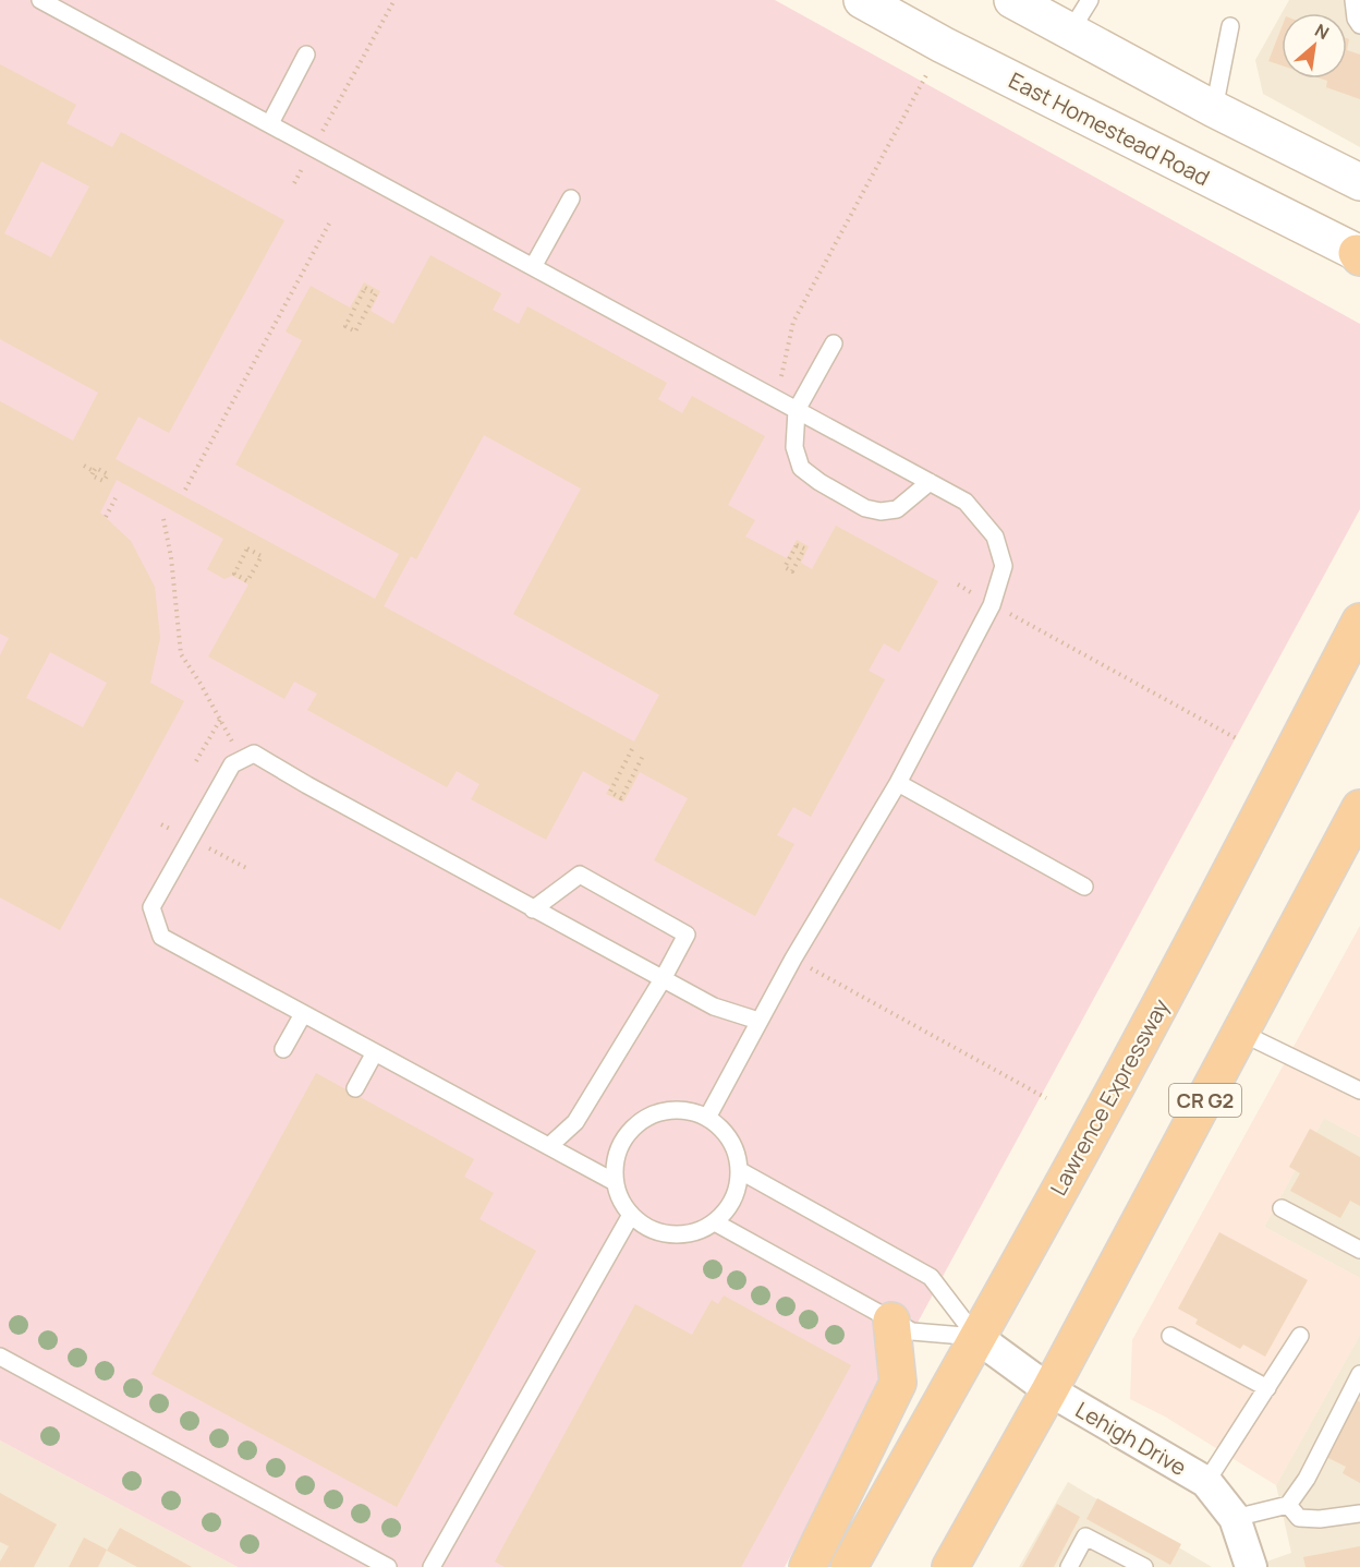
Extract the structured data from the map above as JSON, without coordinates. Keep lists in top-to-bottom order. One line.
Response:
{"streets":{"highway":["Lawrence Expressway","CR G2"],"main road":["East Homestead Road"],"street":["Lehigh Drive"]},"crossings":[["Lawrence Expressway","Lehigh Drive"],["CR G2","Lehigh Drive"]],"north":"top right"}
